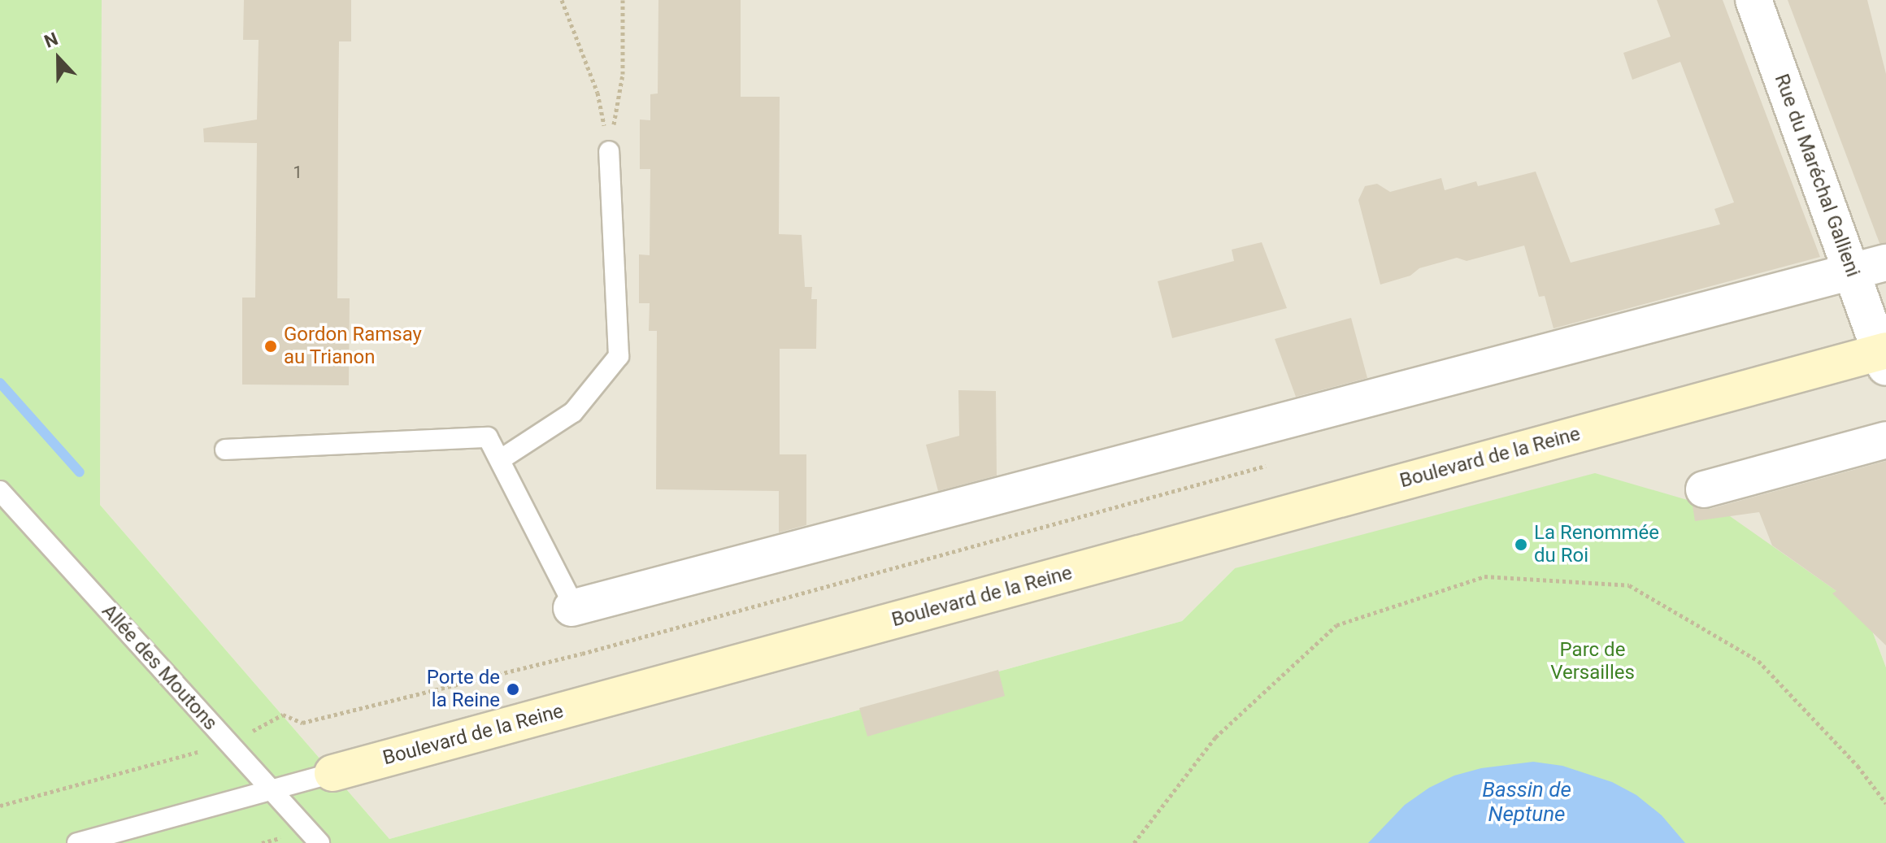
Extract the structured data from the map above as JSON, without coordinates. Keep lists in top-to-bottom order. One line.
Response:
{"streets":{"street":["Rue du Maréchal Gallieni","Boulevard de la Reine"],"lane":["Allée des Moutons"]},"crossings":[["Rue du Maréchal Gallieni","Boulevard de la Reine"],["Boulevard de la Reine","Allée des Moutons"]],"water":["Bassin de Neptune"],"parks":["Parc de Versailles"],"places":["Gordon Ramsay au Trianon","La Renommée du Roi","Porte de la Reine"],"house_numbers":["1"],"north":"top"}
